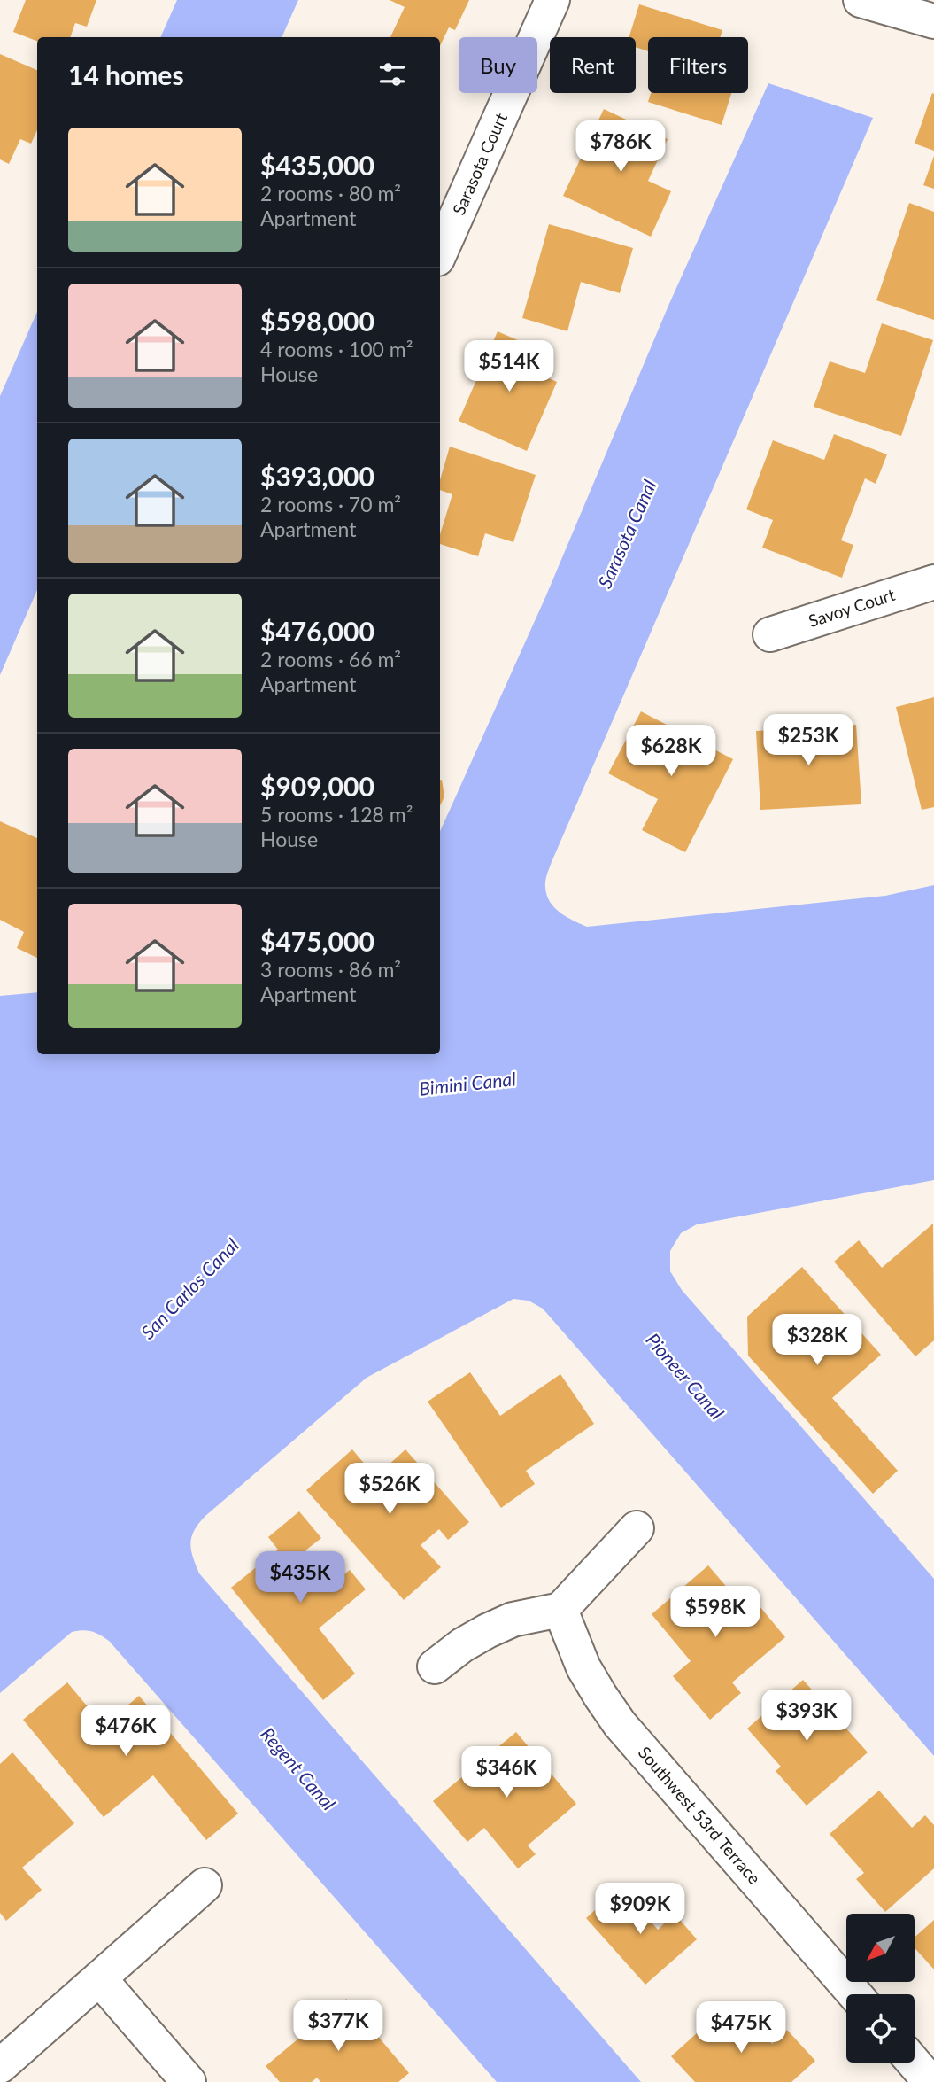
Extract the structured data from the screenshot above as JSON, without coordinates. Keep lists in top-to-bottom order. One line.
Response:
{"streets":{"street":["Sarasota Court","Savoy Court","Southwest 53rd Terrace"]},"water":["Sarasota Canal","Bimini Canal","San Carlos Canal","Pioneer Canal","Regent Canal"],"north":"bottom left","page":{"chip":["Buy","Rent","Filters"],"heading":"14 homes","list":[{"name":"$435,000","note":"2 rooms · 80 m² · Apartment"},{"name":"$598,000","note":"4 rooms · 100 m² · House"},{"name":"$393,000","note":"2 rooms · 70 m² · Apartment"},{"name":"$476,000","note":"2 rooms · 66 m² · Apartment"},{"name":"$909,000","note":"5 rooms · 128 m² · House"},{"name":"$475,000","note":"3 rooms · 86 m² · Apartment"}],"price":["$786K","$514K","$253K","$628K","$328K","$526K","$435K","$598K","$393K","$476K","$346K","$909K","$377K","$475K"]}}
